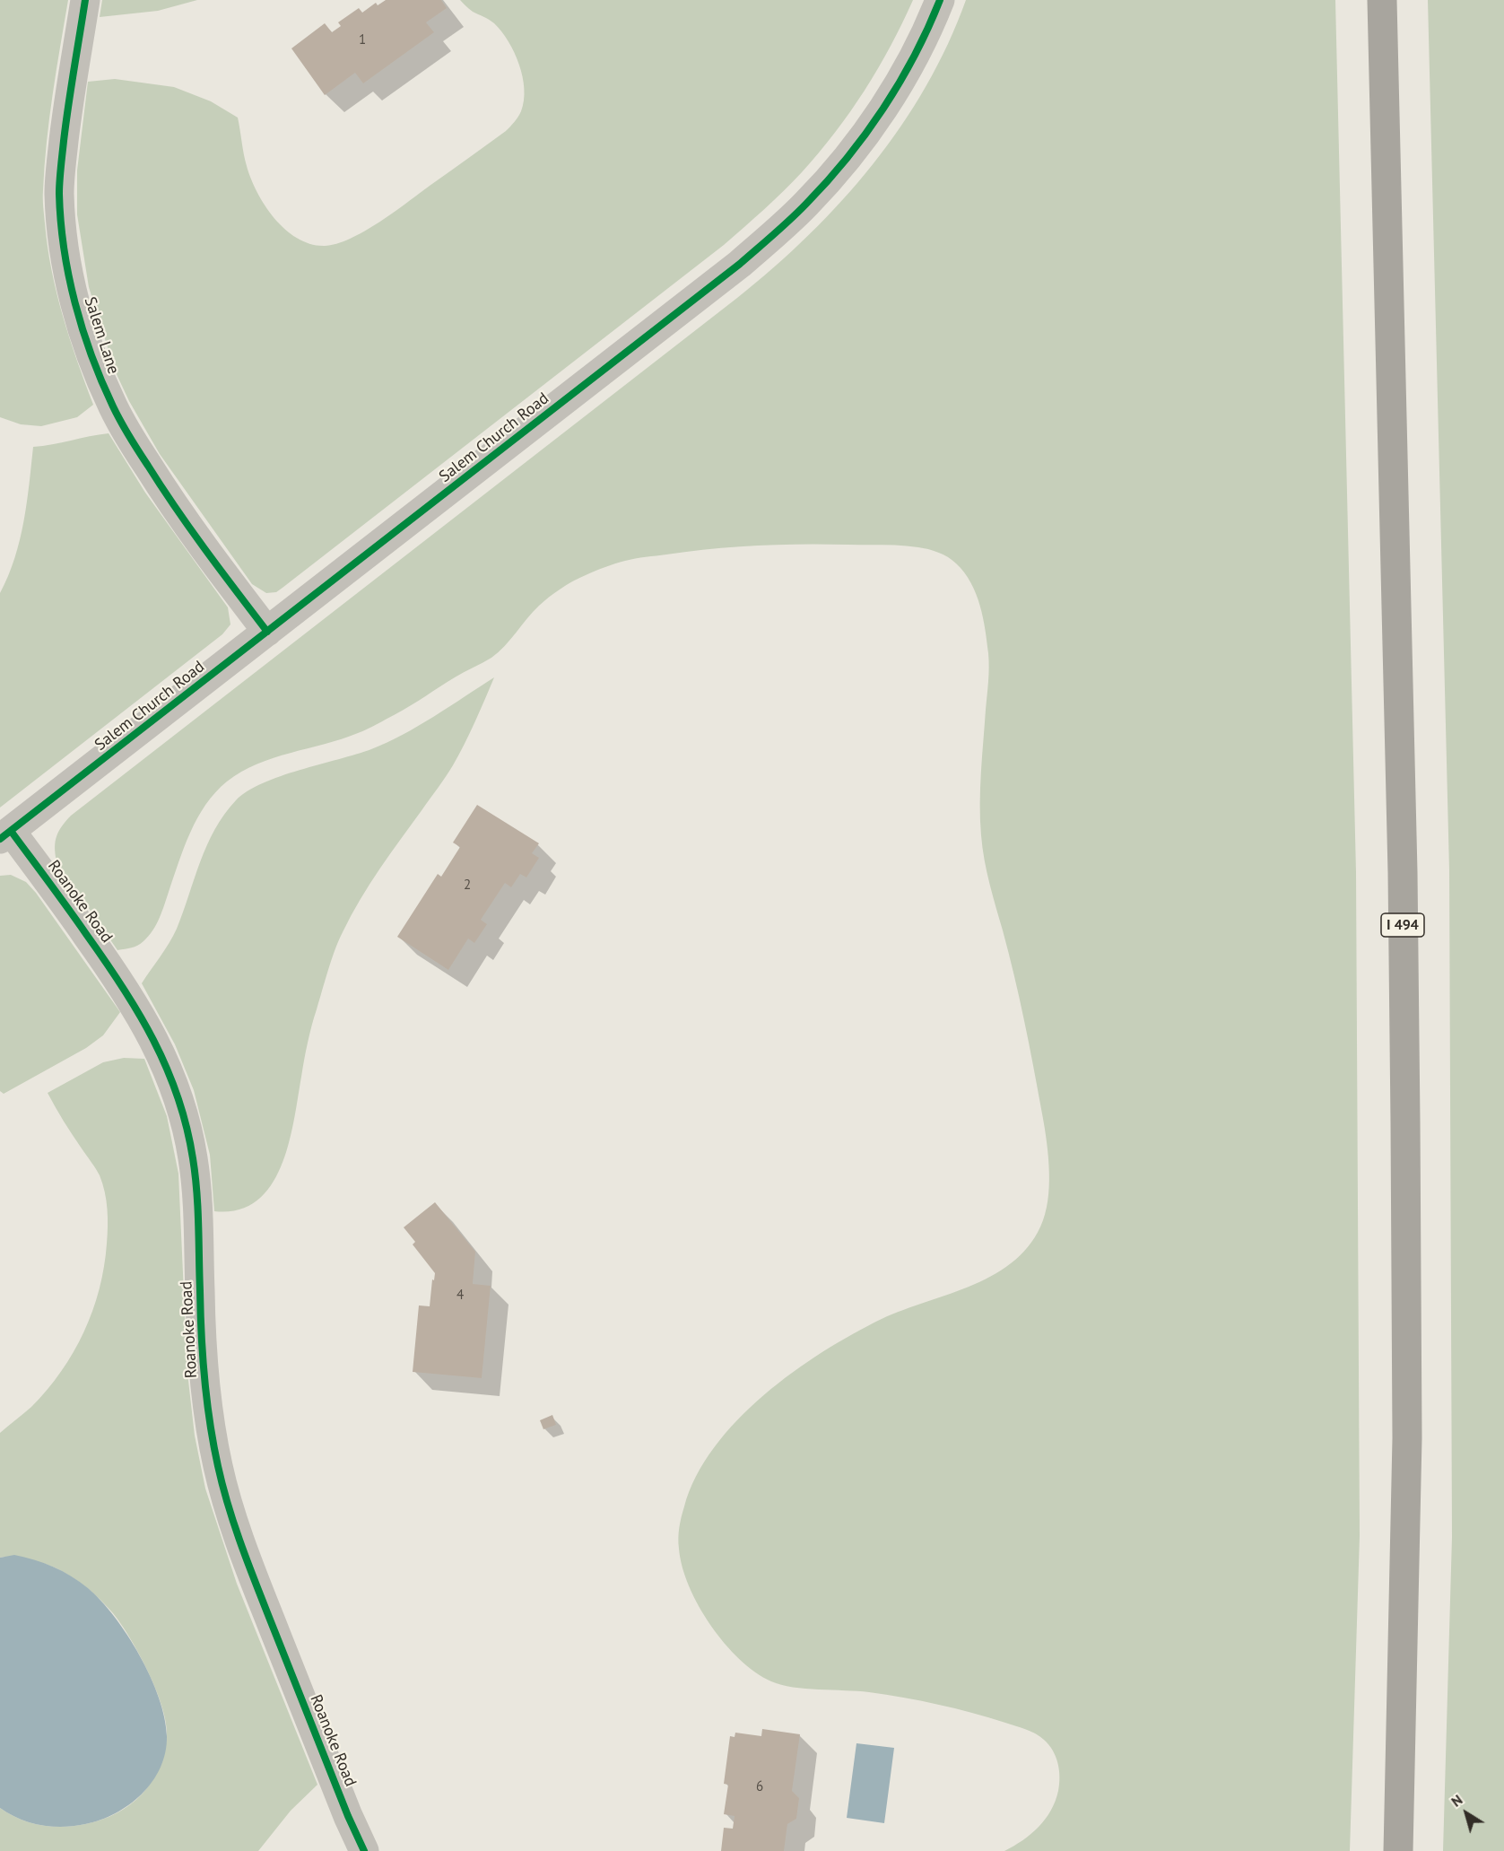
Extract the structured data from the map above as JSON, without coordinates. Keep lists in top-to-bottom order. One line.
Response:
{"streets":{"highway":["I 494"],"street":["Salem Lane","Salem Church Road","Roanoke Road"]},"crossings":[["Salem Lane","Salem Church Road"],["Salem Church Road","Roanoke Road"]],"house_numbers":["1","2","4","6"],"north":"top left"}
